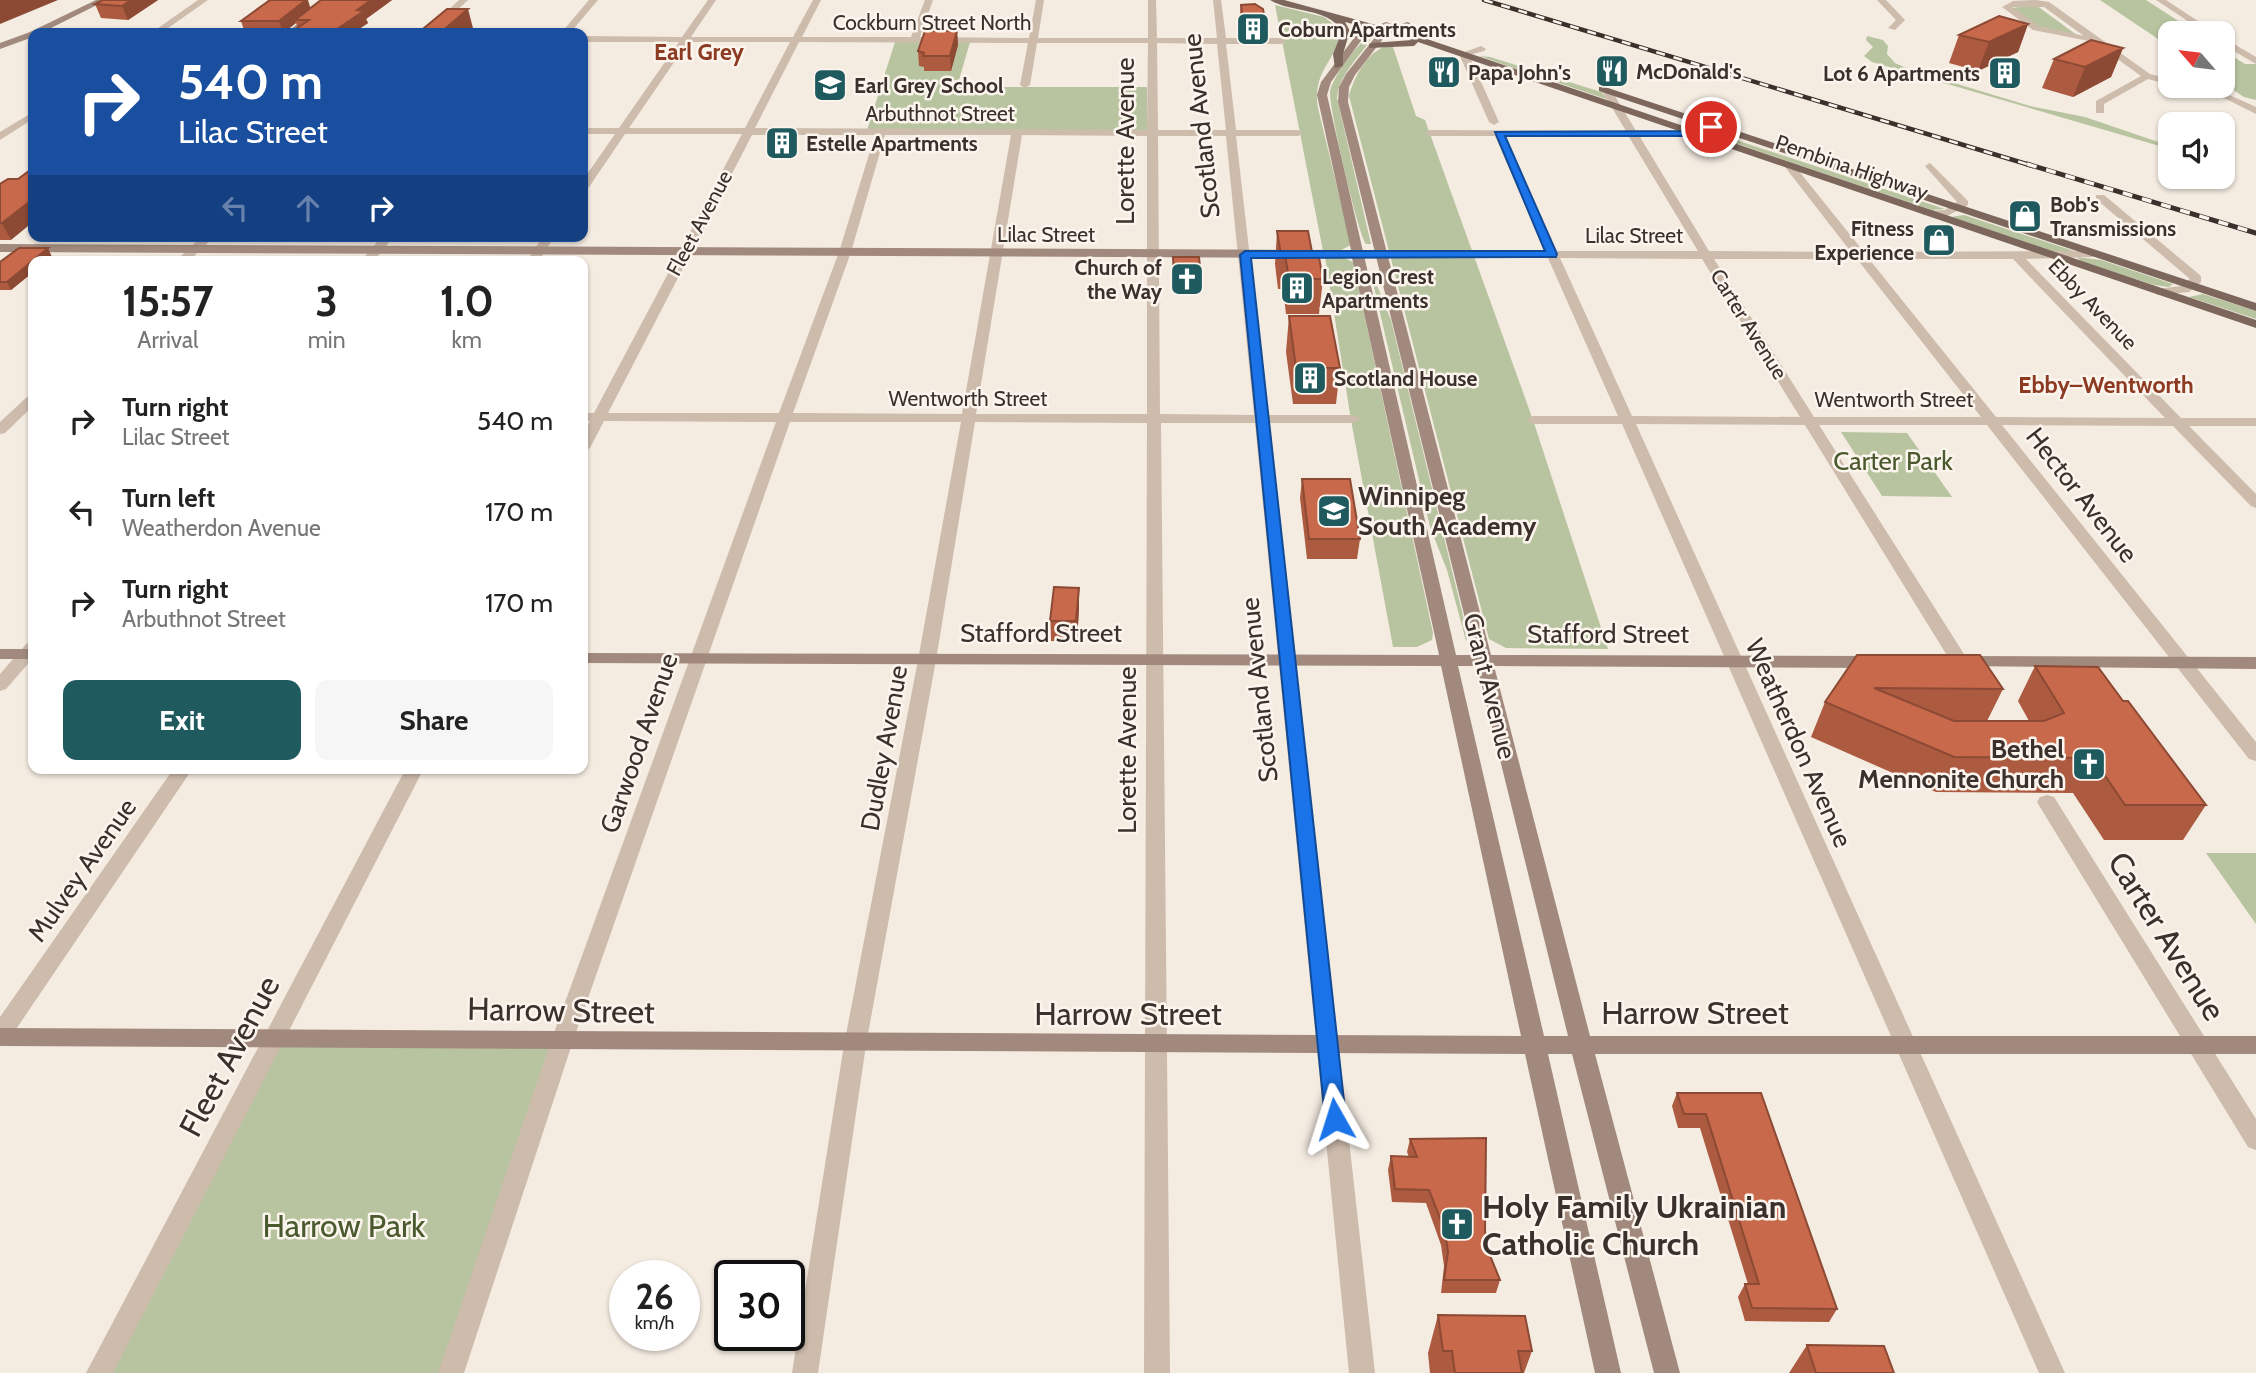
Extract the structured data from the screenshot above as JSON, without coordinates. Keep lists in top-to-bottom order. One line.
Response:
{"streets":{"main road":["Pembina Highway"],"street":["Cockburn Street North","Arbuthnot Street","Scotland Avenue","Lorette Avenue","Fleet Avenue","Lilac Street","Ebby Avenue","Carter Avenue","Wentworth Street","Hector Avenue","Stafford Street","Grant Avenue","Garwood Avenue","Weatherdon Avenue","Dudley Avenue","Mulvey Avenue","Harrow Street"]},"crossings":[["Cockburn Street North","Scotland Avenue"],["Cockburn Street North","Lorette Avenue"],["Cockburn Street North","Fleet Avenue"],["Arbuthnot Street","Scotland Avenue"],["Arbuthnot Street","Lorette Avenue"],["Arbuthnot Street","Fleet Avenue"],["Arbuthnot Street","Garwood Avenue"],["Arbuthnot Street","Dudley Avenue"],["Scotland Avenue","Lilac Street"],["Scotland Avenue","Wentworth Street"],["Scotland Avenue","Stafford Street"],["Scotland Avenue","Harrow Street"],["Lorette Avenue","Lilac Street"],["Lorette Avenue","Wentworth Street"],["Lorette Avenue","Stafford Street"],["Lorette Avenue","Harrow Street"],["Pembina Highway","Lilac Street"],["Pembina Highway","Carter Avenue"],["Pembina Highway","Hector Avenue"],["Pembina Highway","Grant Avenue"],["Pembina Highway","Weatherdon Avenue"],["Fleet Avenue","Lilac Street"],["Fleet Avenue","Wentworth Street"],["Fleet Avenue","Harrow Street"],["Lilac Street","Ebby Avenue"],["Lilac Street","Carter Avenue"],["Lilac Street","Hector Avenue"],["Lilac Street","Grant Avenue"],["Lilac Street","Garwood Avenue"],["Lilac Street","Weatherdon Avenue"],["Lilac Street","Dudley Avenue"],["Ebby Avenue","Wentworth Street"],["Carter Avenue","Wentworth Street"],["Carter Avenue","Harrow Street"],["Wentworth Street","Hector Avenue"],["Wentworth Street","Garwood Avenue"],["Wentworth Street","Weatherdon Avenue"],["Wentworth Street","Dudley Avenue"],["Stafford Street","Grant Avenue"],["Stafford Street","Garwood Avenue"],["Stafford Street","Weatherdon Avenue"],["Stafford Street","Dudley Avenue"],["Grant Avenue","Harrow Street"],["Garwood Avenue","Harrow Street"],["Weatherdon Avenue","Harrow Street"],["Dudley Avenue","Harrow Street"],["Mulvey Avenue","Harrow Street"]],"districts":["Earl Grey","Ebby–Wentworth"],"parks":["Carter Park","Harrow Park"],"places":{"building":["Coburn Apartments","Lot 6 Apartments","Estelle Apartments","Legion Crest Apartments","Scotland House"],"restaurant":["McDonald's","Papa John's"],"school or university":["Earl Grey School","Winnipeg South Academy"],"shop":["Bob's Transmissions","Fitness Experience"],"church":["Church of the Way","Bethel Mennonite Church","Holy Family Ukrainian Catholic Church"]},"north":"top left","page":{"turn":["540 m","Lilac Street"],"eta":["15:57","Arrival","3","min","1.0","km"],"list":[{"name":"Turn right","note":"Lilac Street","value":"540 m"},{"name":"Turn left","note":"Weatherdon Avenue","value":"170 m"},{"name":"Turn right","note":"Arbuthnot Street","value":"170 m"}],"buttons":["Exit","Share"],"speed":"26 km/h","limit":"30"}}
